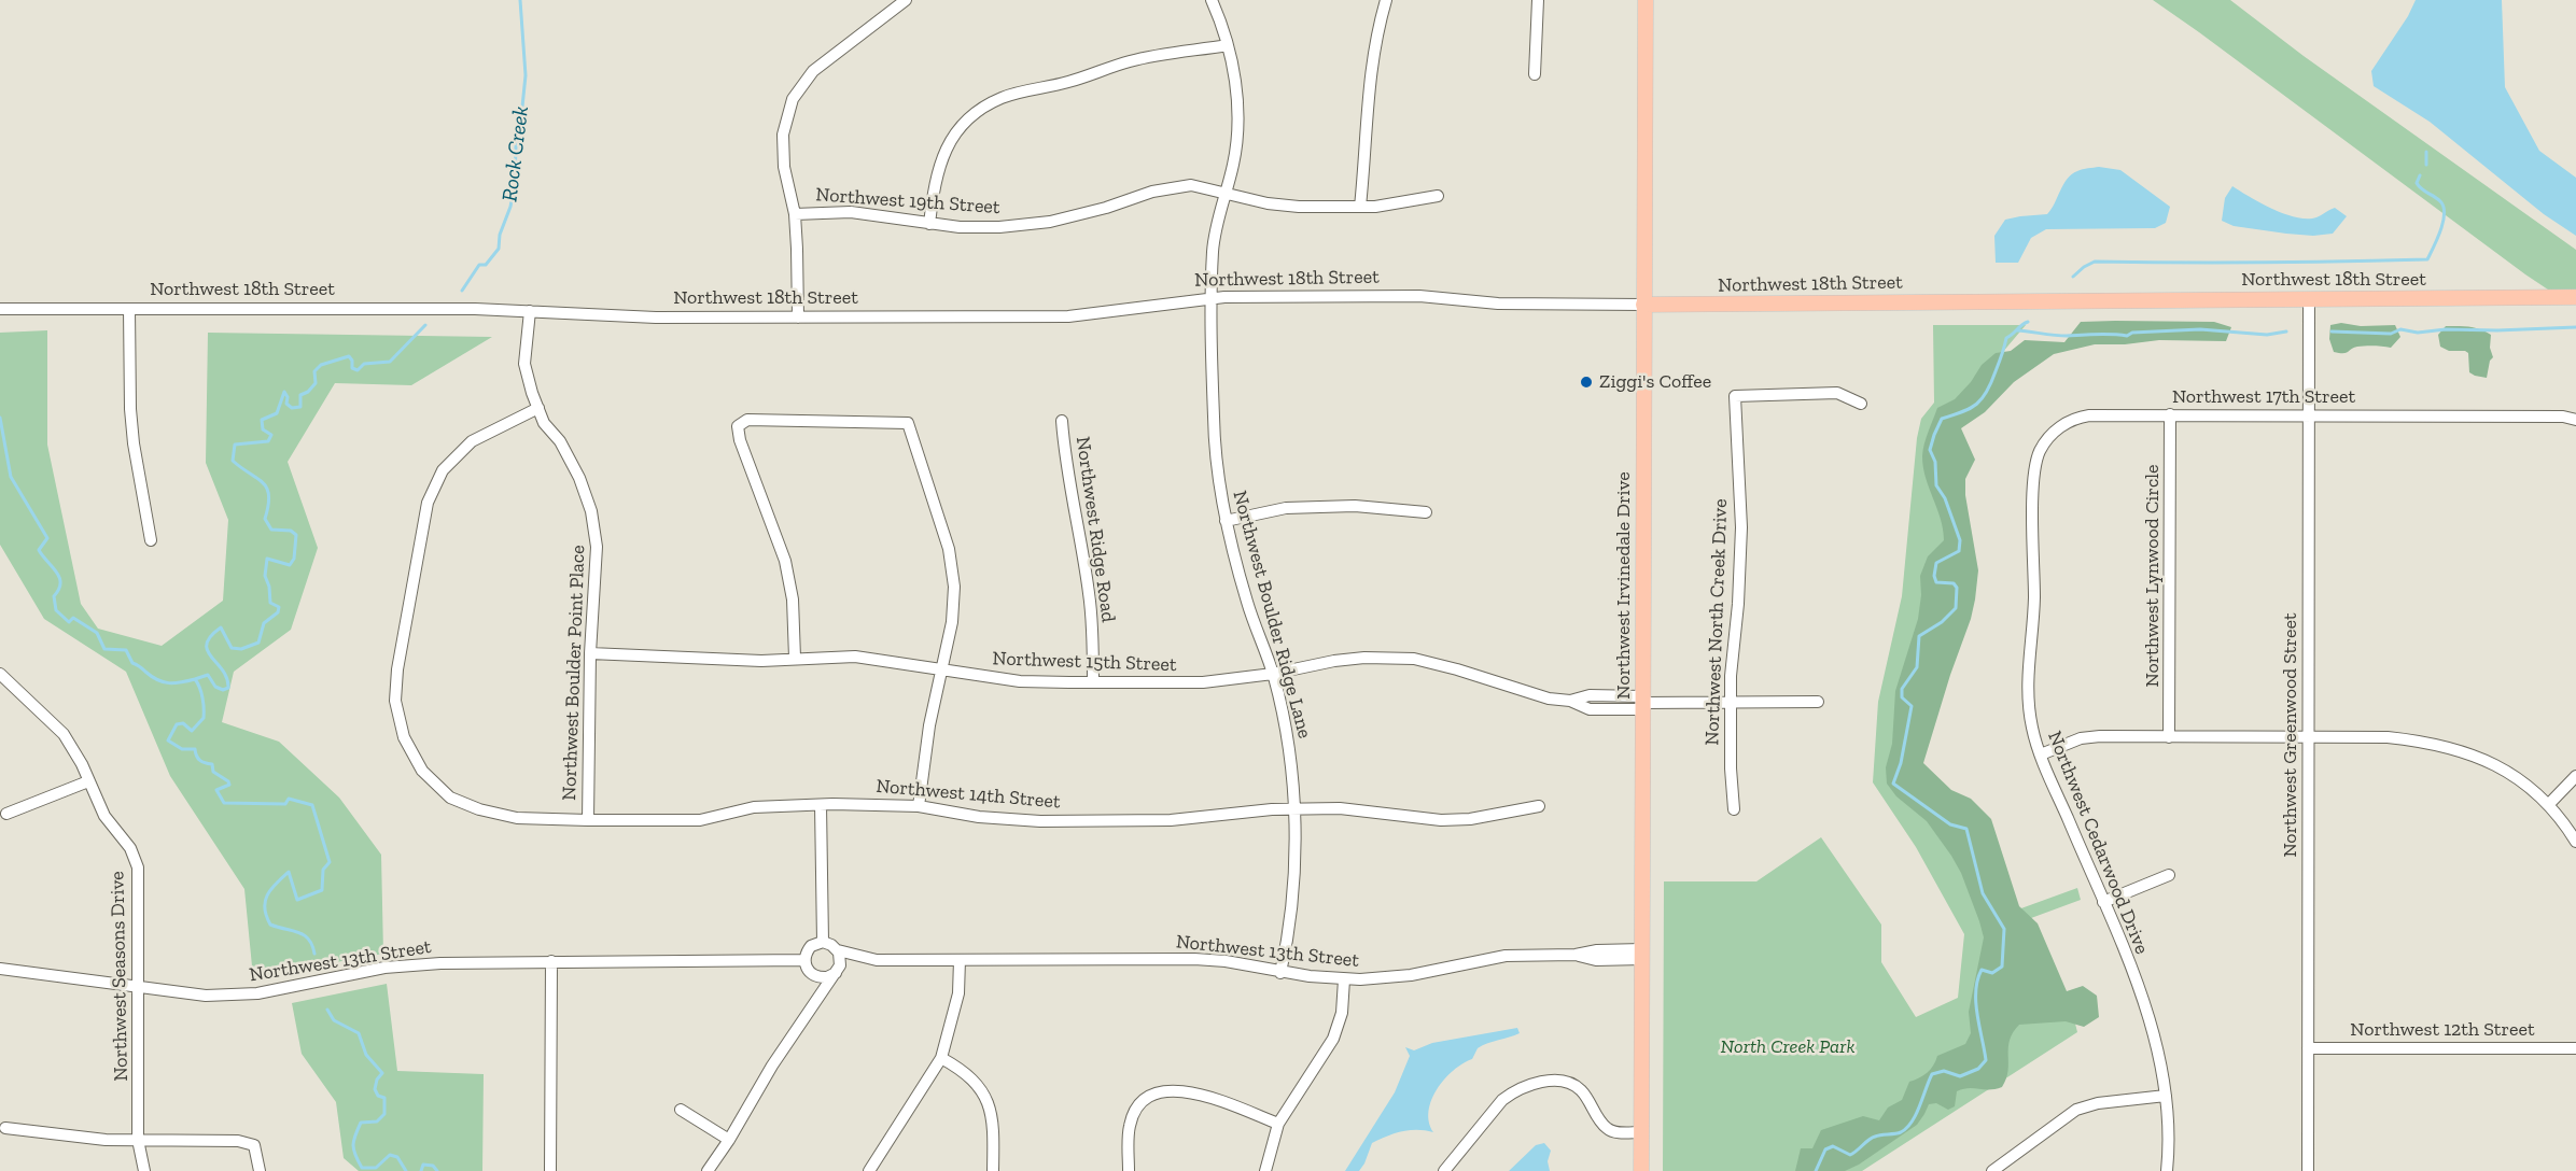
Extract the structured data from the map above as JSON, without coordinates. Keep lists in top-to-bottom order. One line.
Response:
{"streets":{"main road":["Northwest 18th Street","Northwest Irvinedale Drive"],"street":["Northwest 19th Street","Northwest 17th Street","Northwest Ridge Road","Northwest Lynwood Circle","Northwest Boulder Ridge Lane","Northwest North Creek Drive","Northwest 15th Street","Northwest Boulder Point Place","Northwest Greenwood Street","Northwest 14th Street","Northwest Cedarwood Drive","Northwest 13th Street","Northwest Seasons Drive","Northwest 12th Street"]},"crossings":[["Northwest 19th Street","Northwest Boulder Ridge Lane"],["Northwest 18th Street","Northwest Irvinedale Drive"],["Northwest 18th Street","Northwest Boulder Ridge Lane"],["Northwest 18th Street","Northwest Boulder Point Place"],["Northwest 18th Street","Northwest Greenwood Street"],["Northwest 17th Street","Northwest Lynwood Circle"],["Northwest 17th Street","Northwest Greenwood Street"],["Northwest 17th Street","Northwest Cedarwood Drive"],["Northwest Ridge Road","Northwest 15th Street"],["Northwest Irvinedale Drive","Northwest 15th Street"],["Northwest Irvinedale Drive","Northwest 13th Street"],["Northwest Boulder Ridge Lane","Northwest 15th Street"],["Northwest Boulder Ridge Lane","Northwest 14th Street"],["Northwest Boulder Ridge Lane","Northwest 13th Street"],["Northwest North Creek Drive","Northwest 15th Street"],["Northwest 15th Street","Northwest Boulder Point Place"],["Northwest Boulder Point Place","Northwest 14th Street"],["Northwest Greenwood Street","Northwest 12th Street"],["Northwest 13th Street","Northwest Seasons Drive"]],"water":["Rock Creek"],"parks":["North Creek Park"],"places":["Ziggi's Coffee"]}
